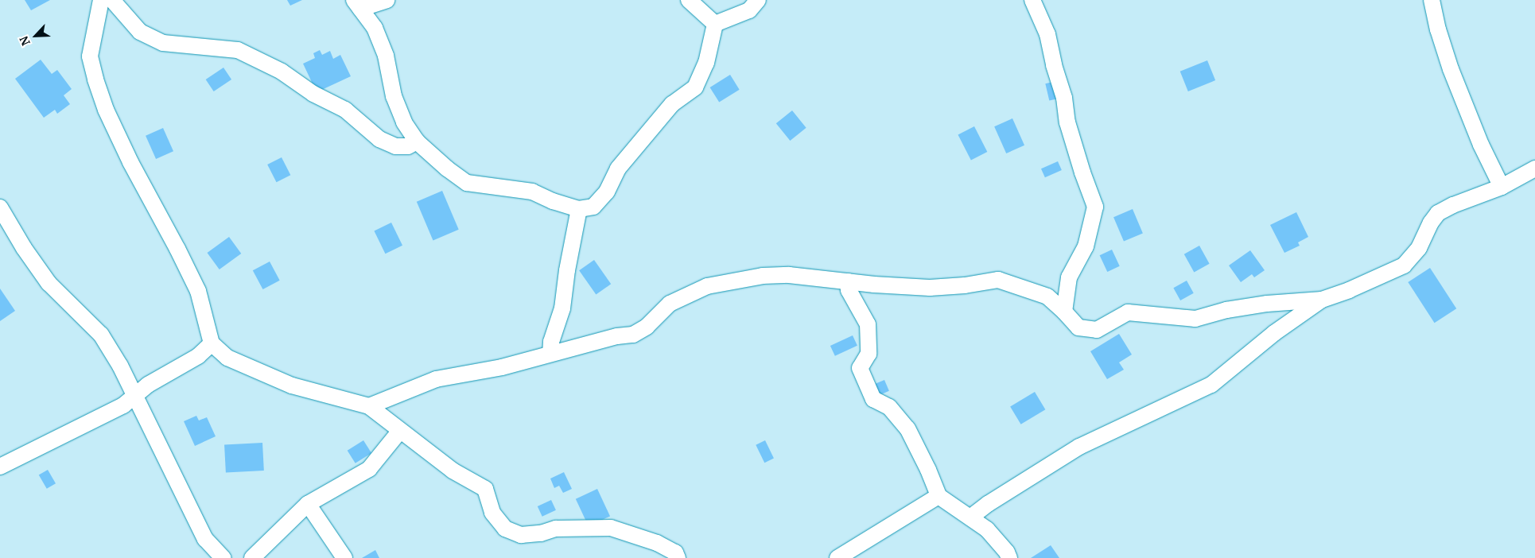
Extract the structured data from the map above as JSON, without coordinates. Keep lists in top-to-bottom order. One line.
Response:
{"north":"bottom left"}
